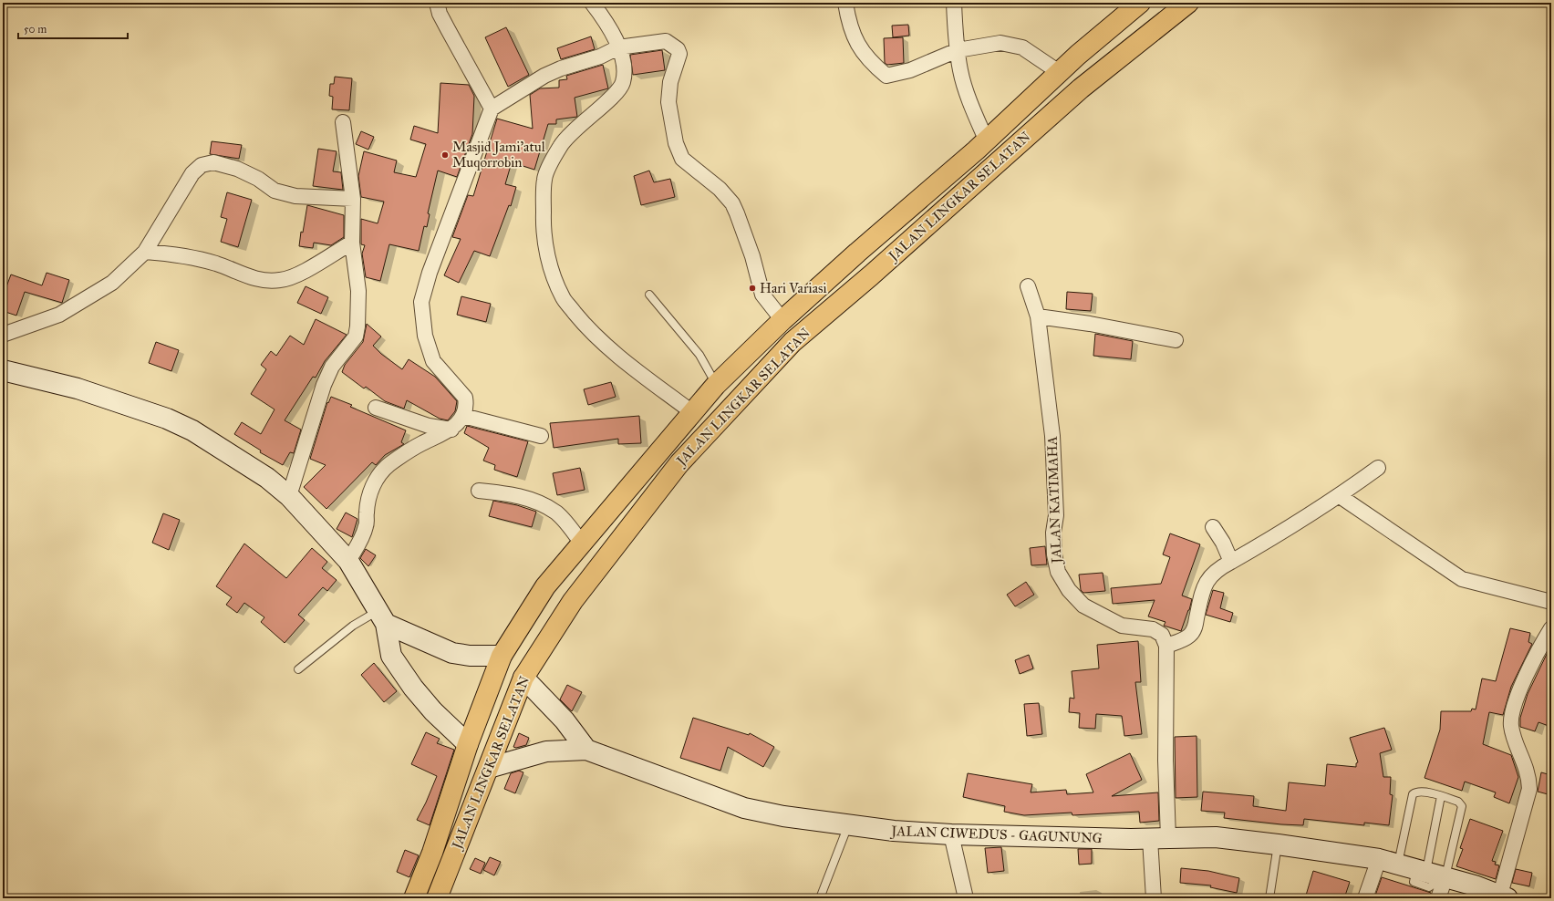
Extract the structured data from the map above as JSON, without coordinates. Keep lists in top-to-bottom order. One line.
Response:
{"streets":{"highway":["JALAN LINGKAR SELATAN"],"street":["JALAN KATIMAHA","JALAN CIWEDUS - GAGUNUNG"]},"places":["Masjid Jami'atul Muqorrobin","Hari Variasi"],"scale_bar":"50 m"}
